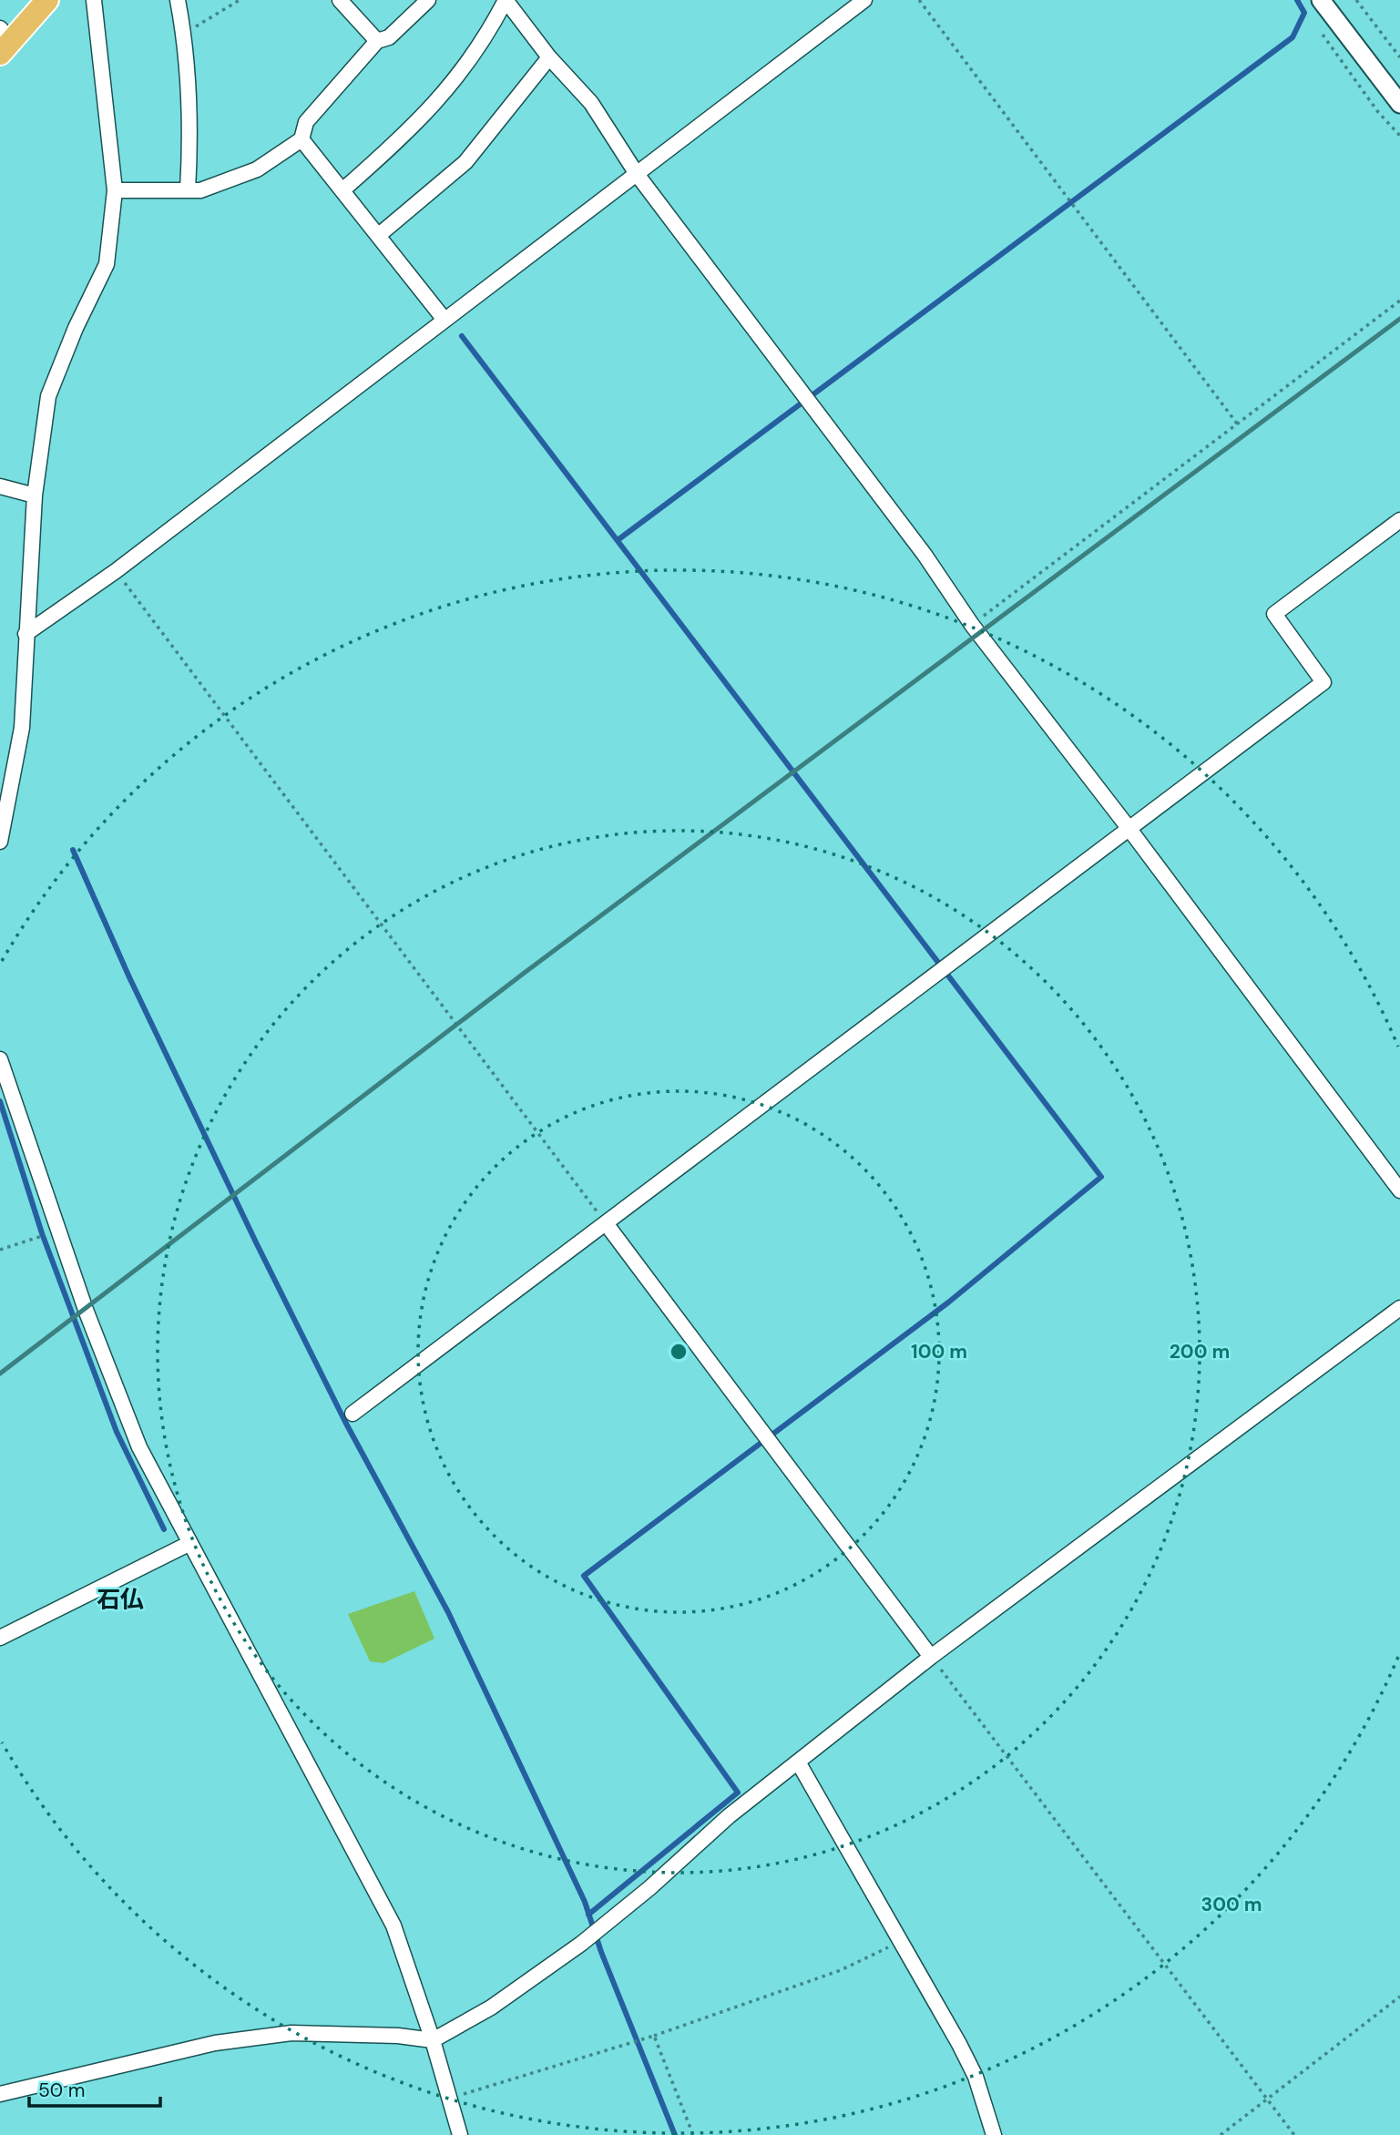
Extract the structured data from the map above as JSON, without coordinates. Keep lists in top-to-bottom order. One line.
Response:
{"districts":["石仏"],"scale_bar":"50 m","rings":["100 m","200 m","300 m"]}
